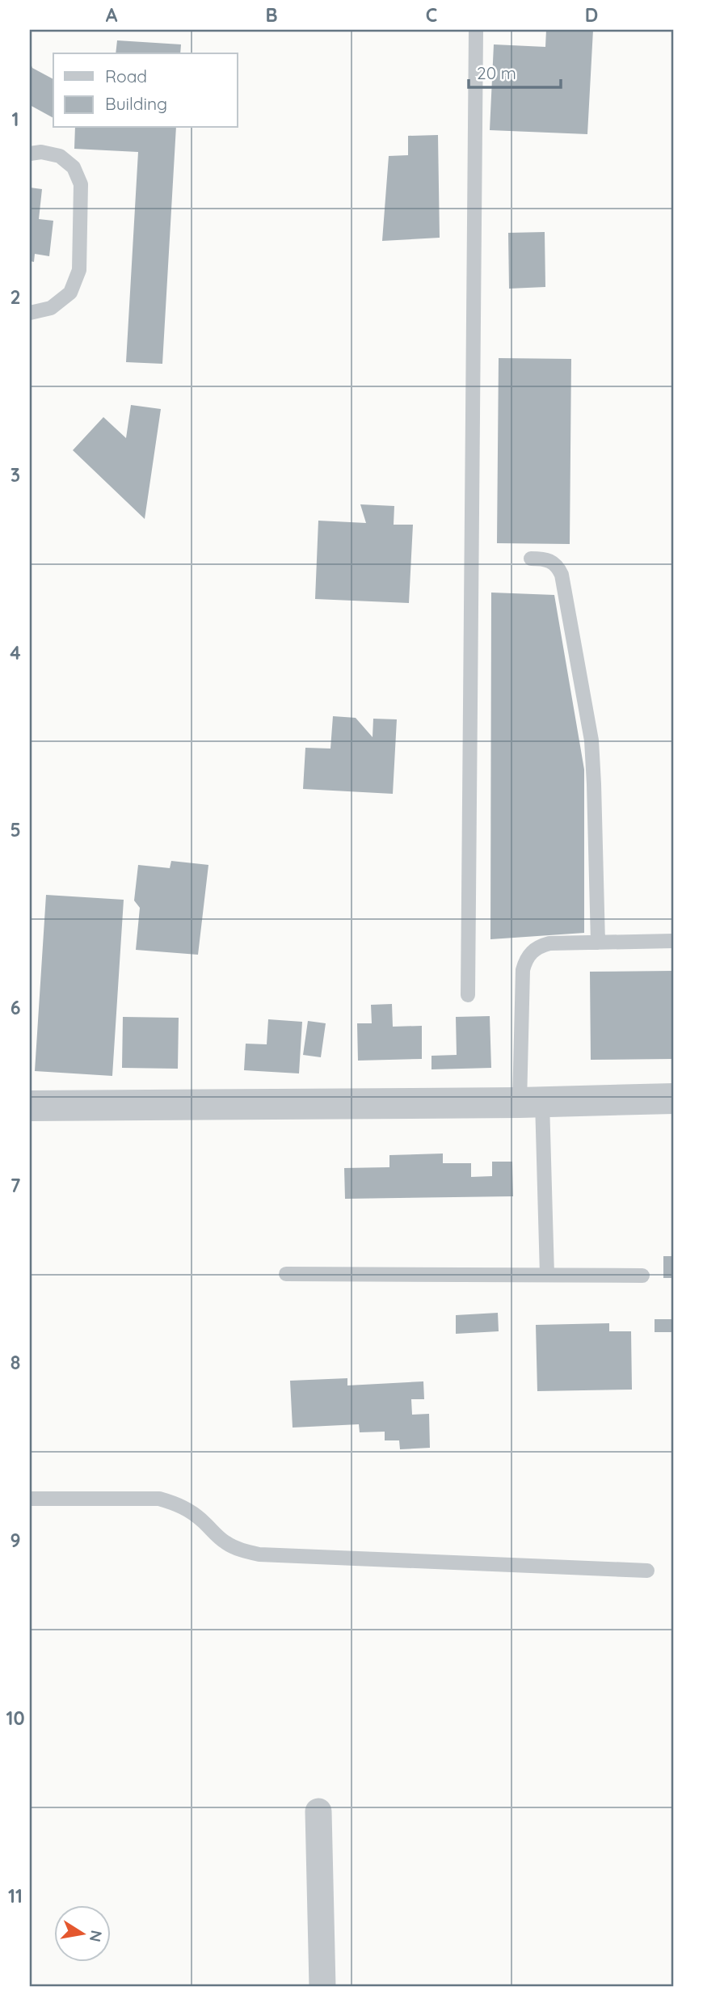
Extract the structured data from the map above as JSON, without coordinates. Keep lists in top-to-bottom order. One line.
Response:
{"legend":["Road","Building"],"scale_bar":"20 m","north":"right","grid":{"columns":["A","B","C","D"],"rows":["1","2","3","4","5","6","7","8","9","10","11"]}}
